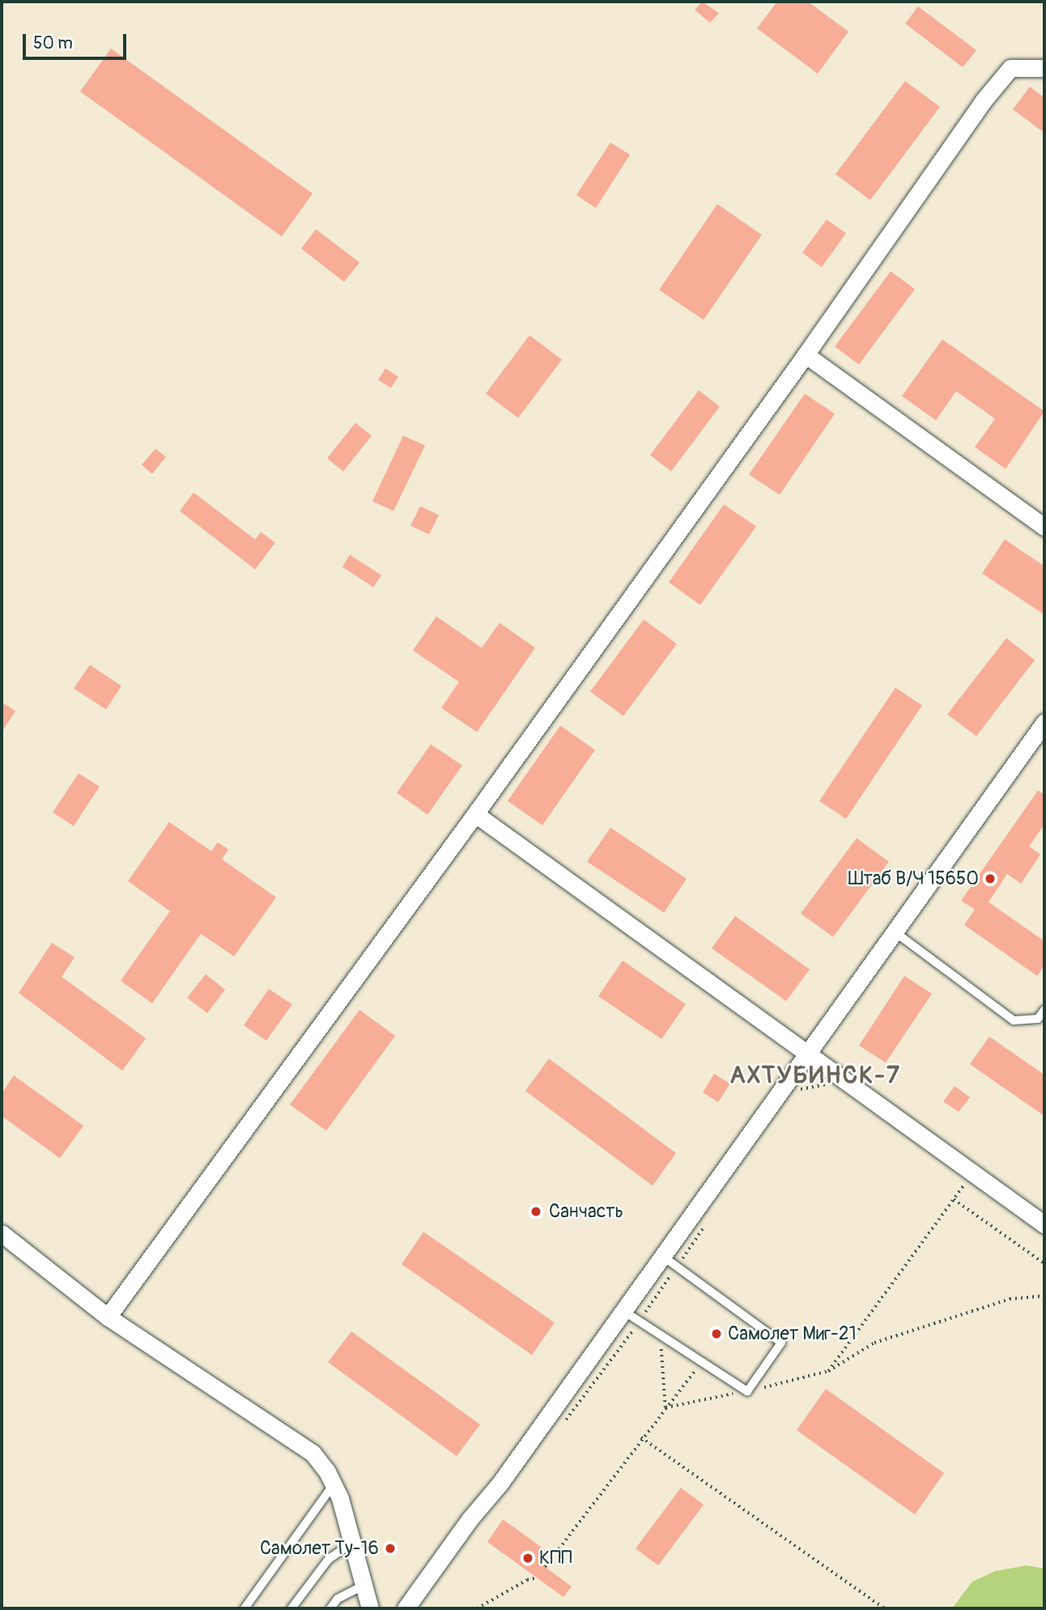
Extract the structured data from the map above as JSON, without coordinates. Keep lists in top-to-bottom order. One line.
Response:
{"districts":["АХТУБИНСК-7"],"places":["Штаб В/Ч 15650","Санчасть","Самолет Миг-21","Самолет Ту-16","КПП"],"scale_bar":"50 m"}
